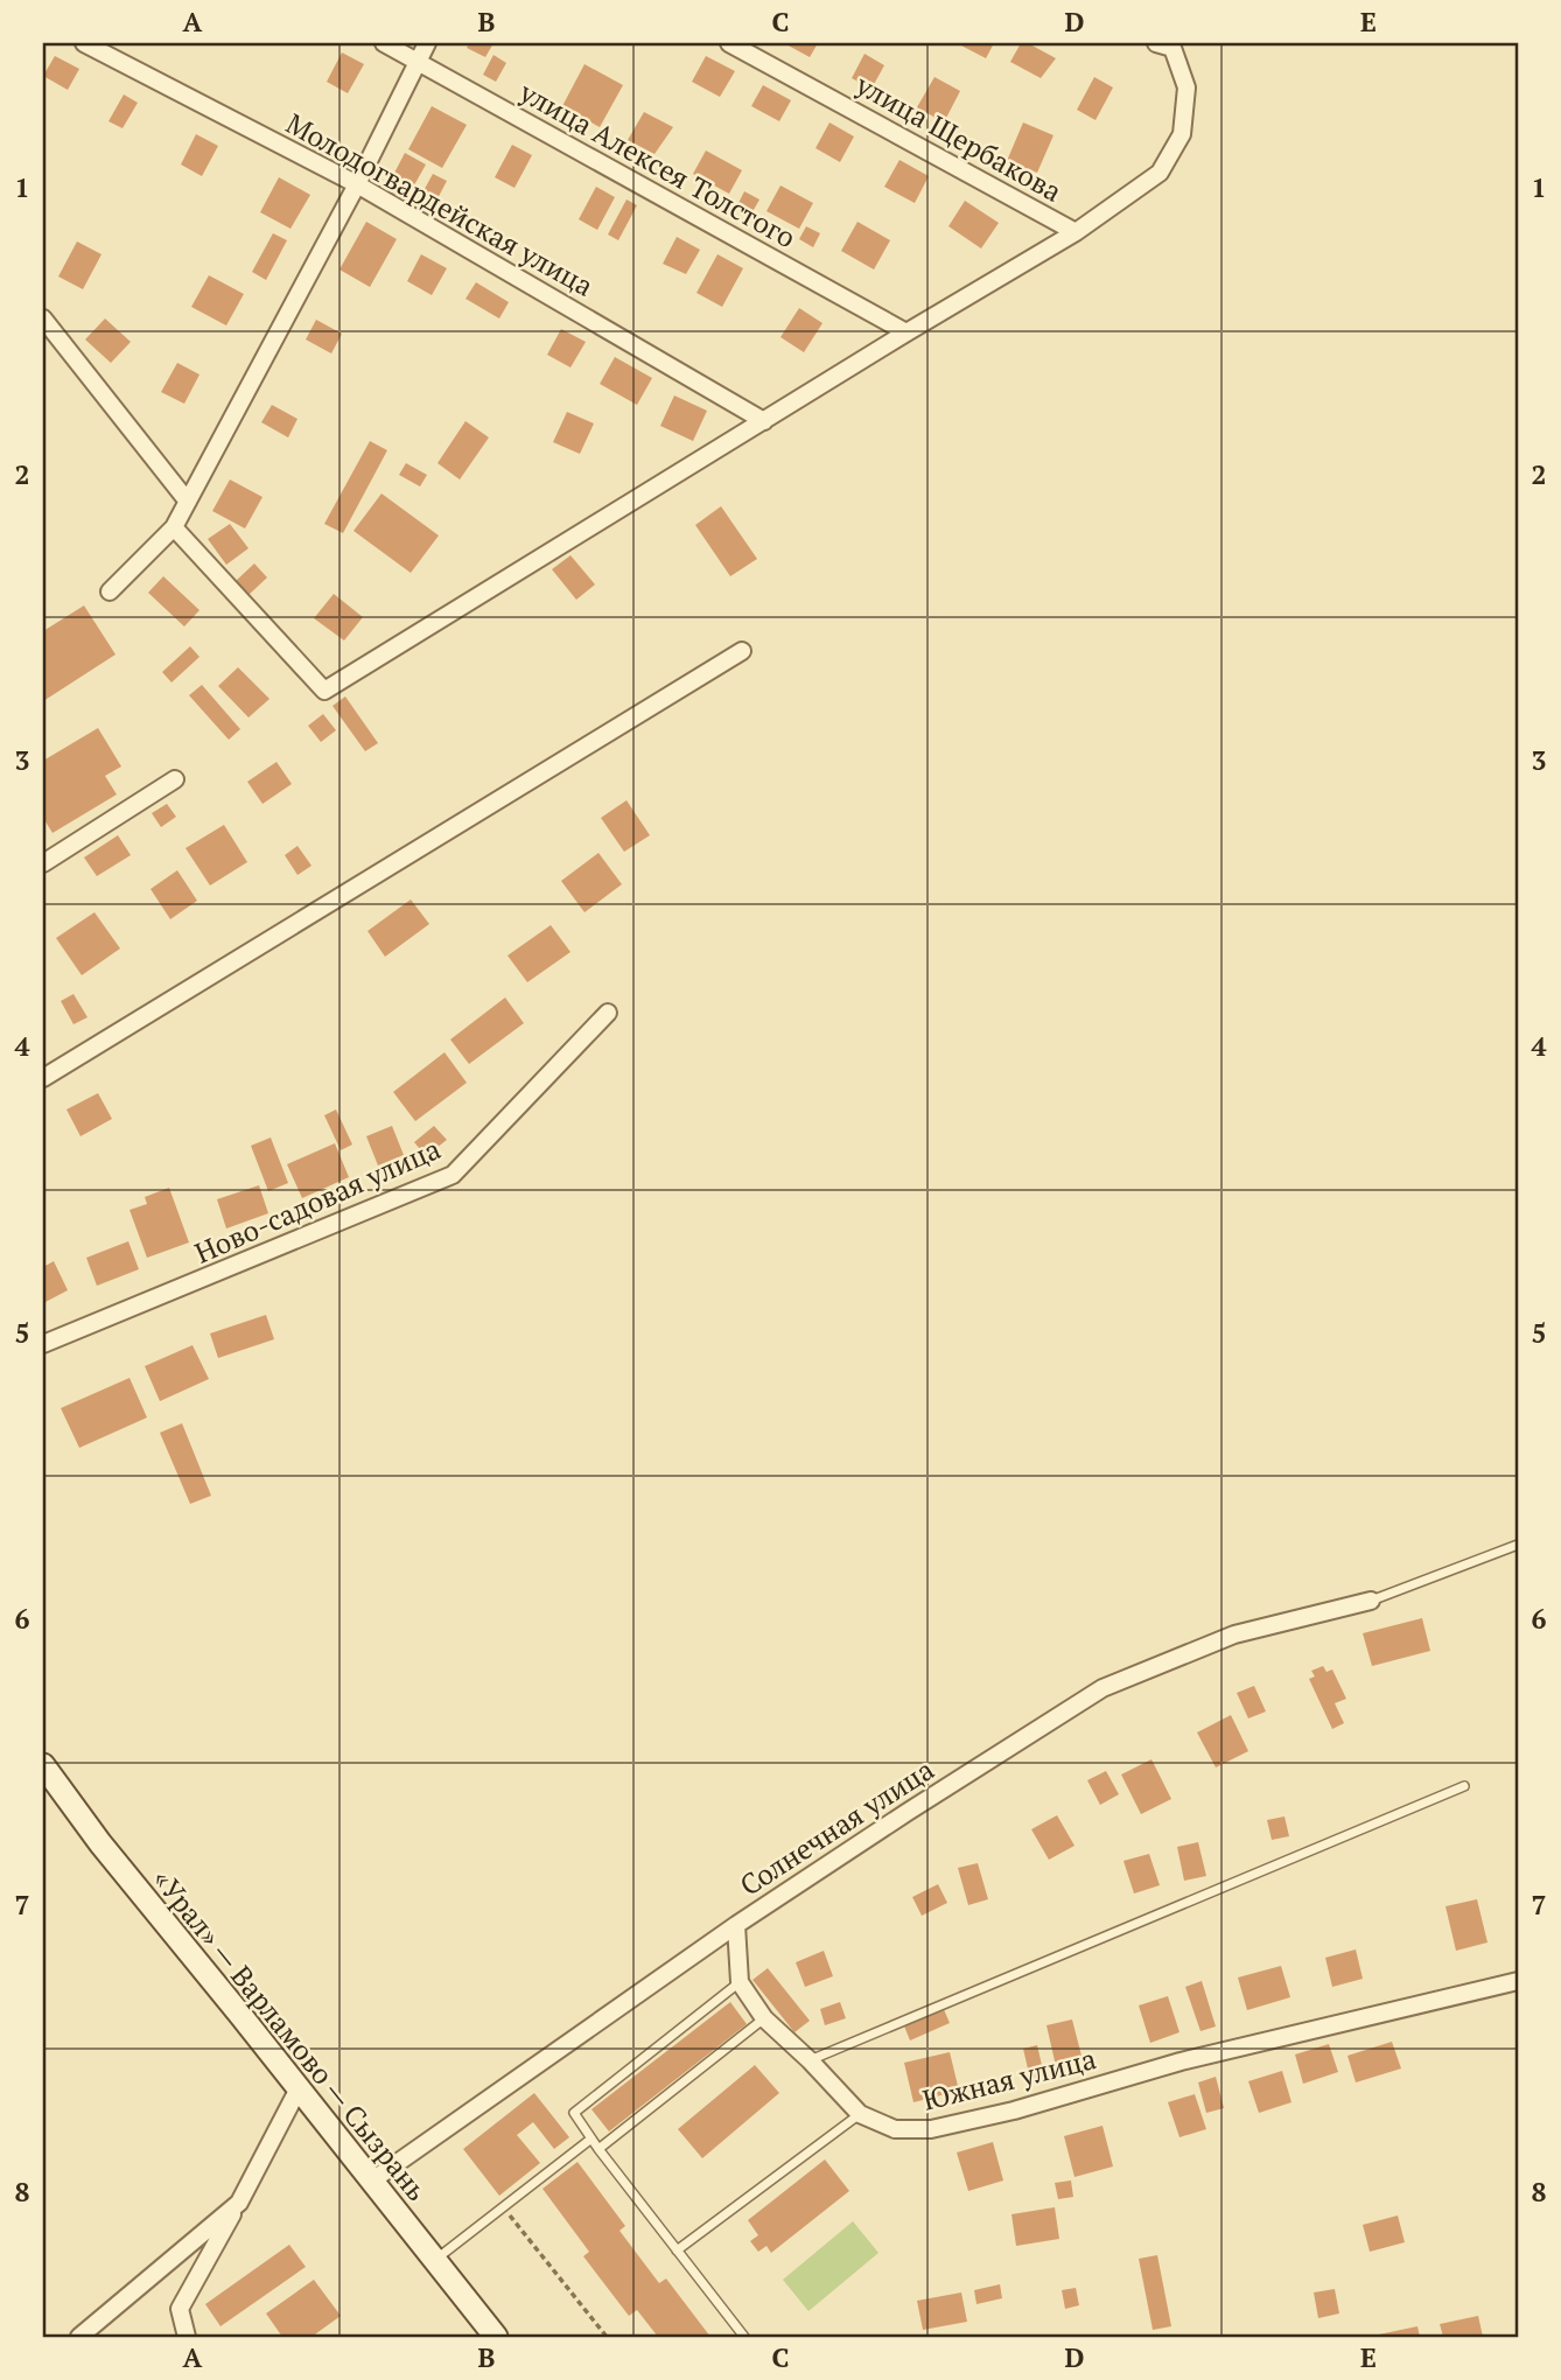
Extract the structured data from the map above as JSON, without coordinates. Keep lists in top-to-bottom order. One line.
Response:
{"streets":{"main road":["«Урал» — Варламово — Сызрань"],"street":["улица Щербакова","улица Алексея Толстого","Молодогвардейская улица","Ново-садовая улица","Солнечная улица","Южная улица"]},"crossings":[["Солнечная улица","«Урал» — Варламово — Сызрань"]],"grid":{"columns":["A","B","C","D","E"],"rows":["1","2","3","4","5","6","7","8"]}}
